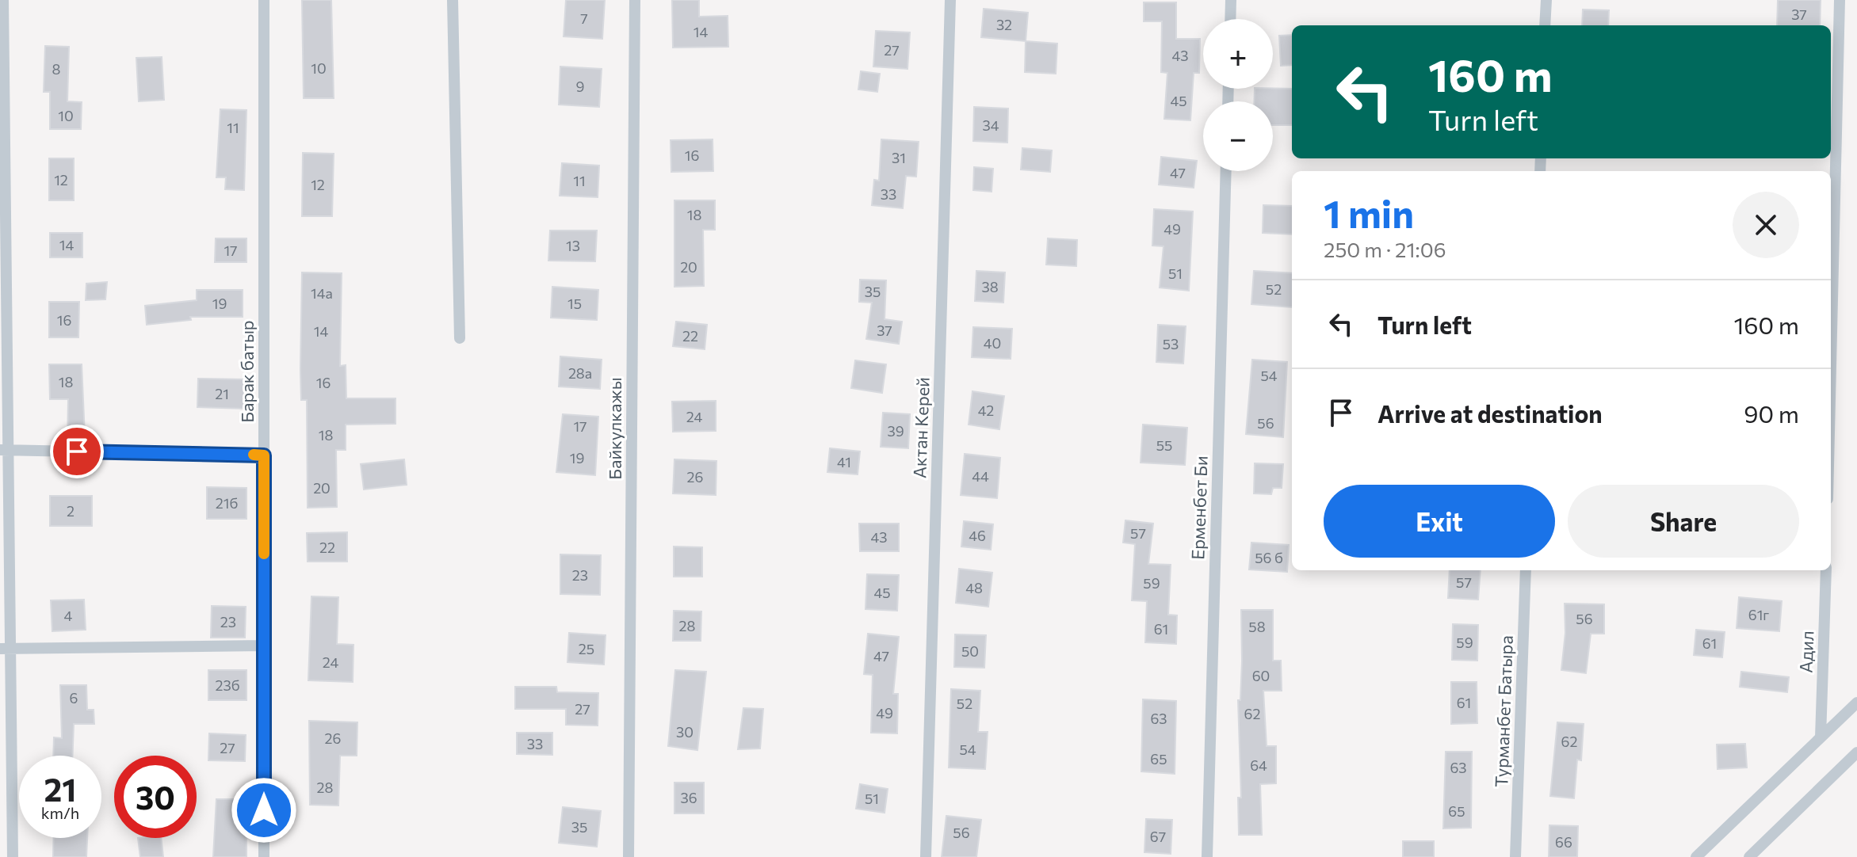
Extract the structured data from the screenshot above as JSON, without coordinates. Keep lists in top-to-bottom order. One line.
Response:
{"streets":{"street":["Барак батыр","Актан Керей","Байкулкажы","Ерменбет Би","Адил","Турманбет Батыра"]},"house_numbers":["37","7","32","14","27","43","10","8","9","45","10","34","11","16","31","47","12","11","12","33","18","49","14","13","17","20","51","38","52","35","14а","19","15","16","37","14","22","40","53","28а","54","18","16","21","42","24","56","17","39","18","55","19","41","44","26","20","21б","2","57","46","43","22","56 б","23","57","59","48","45","61г","4","56","23","28","58","61","59","61","25","50","47","24","60","23б","6","61","52","27","49","62","63","30","26","62","33","27","54","65","64","63","28","36","51","65","35","56","67","66"],"page":{"map_buttons":["+","−"],"turn":["160 m","Turn left"],"heading":["1 min","250 m · 21:06"],"list":[{"name":"Turn left","value":"160 m"},{"name":"Arrive at destination","value":"90 m"}],"buttons":["Exit","Share"],"speed":"21 km/h","limit":"30"}}
